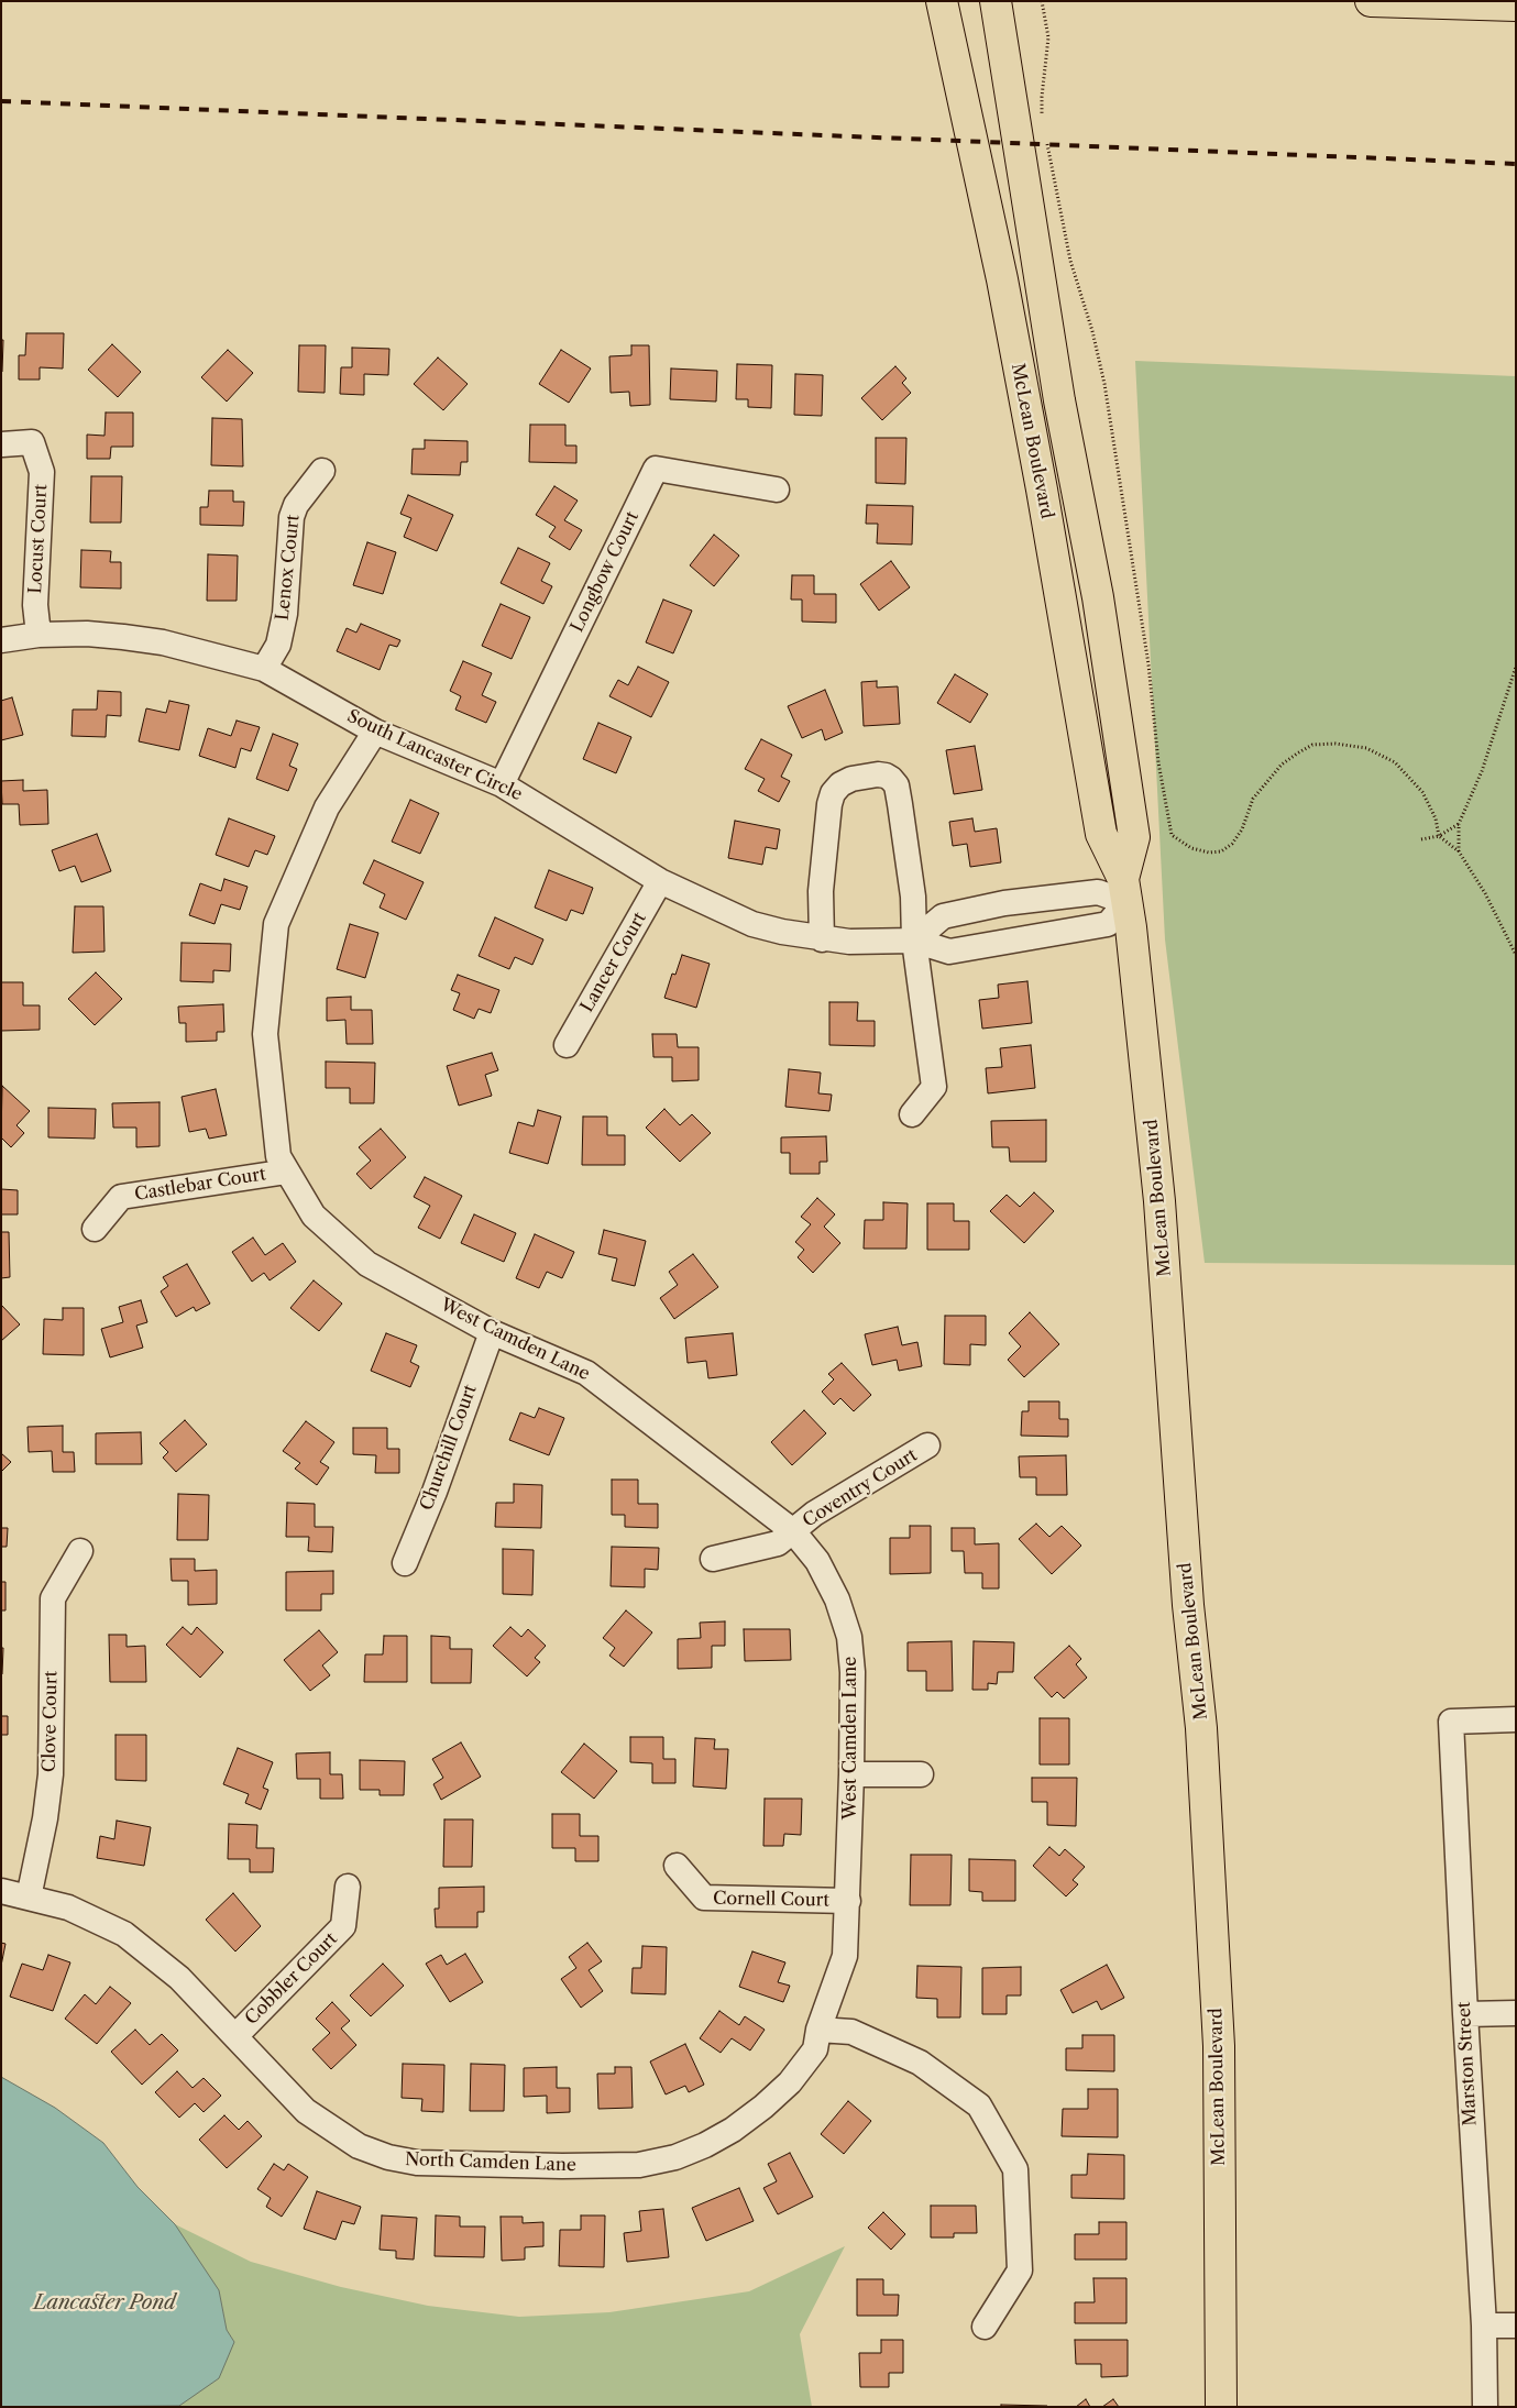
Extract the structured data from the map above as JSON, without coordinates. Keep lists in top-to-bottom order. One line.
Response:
{"streets":{"main road":["McLean Boulevard"],"street":["Locust Court","Lenox Court","Longbow Court","South Lancaster Circle","Lancer Court","Castlebar Court","West Camden Lane","Churchill Court","Coventry Court","Clove Court","Cornell Court","Cobbler Court","Marston Street","North Camden Lane"]},"crossings":[["McLean Boulevard","South Lancaster Circle"],["Locust Court","South Lancaster Circle"],["Lenox Court","South Lancaster Circle"],["Longbow Court","South Lancaster Circle"],["South Lancaster Circle","Lancer Court"],["South Lancaster Circle","West Camden Lane"],["Castlebar Court","West Camden Lane"],["West Camden Lane","Churchill Court"],["West Camden Lane","Coventry Court"],["West Camden Lane","Cornell Court"],["West Camden Lane","North Camden Lane"],["Clove Court","North Camden Lane"],["Cobbler Court","North Camden Lane"]],"water":["Lancaster Pond"]}
